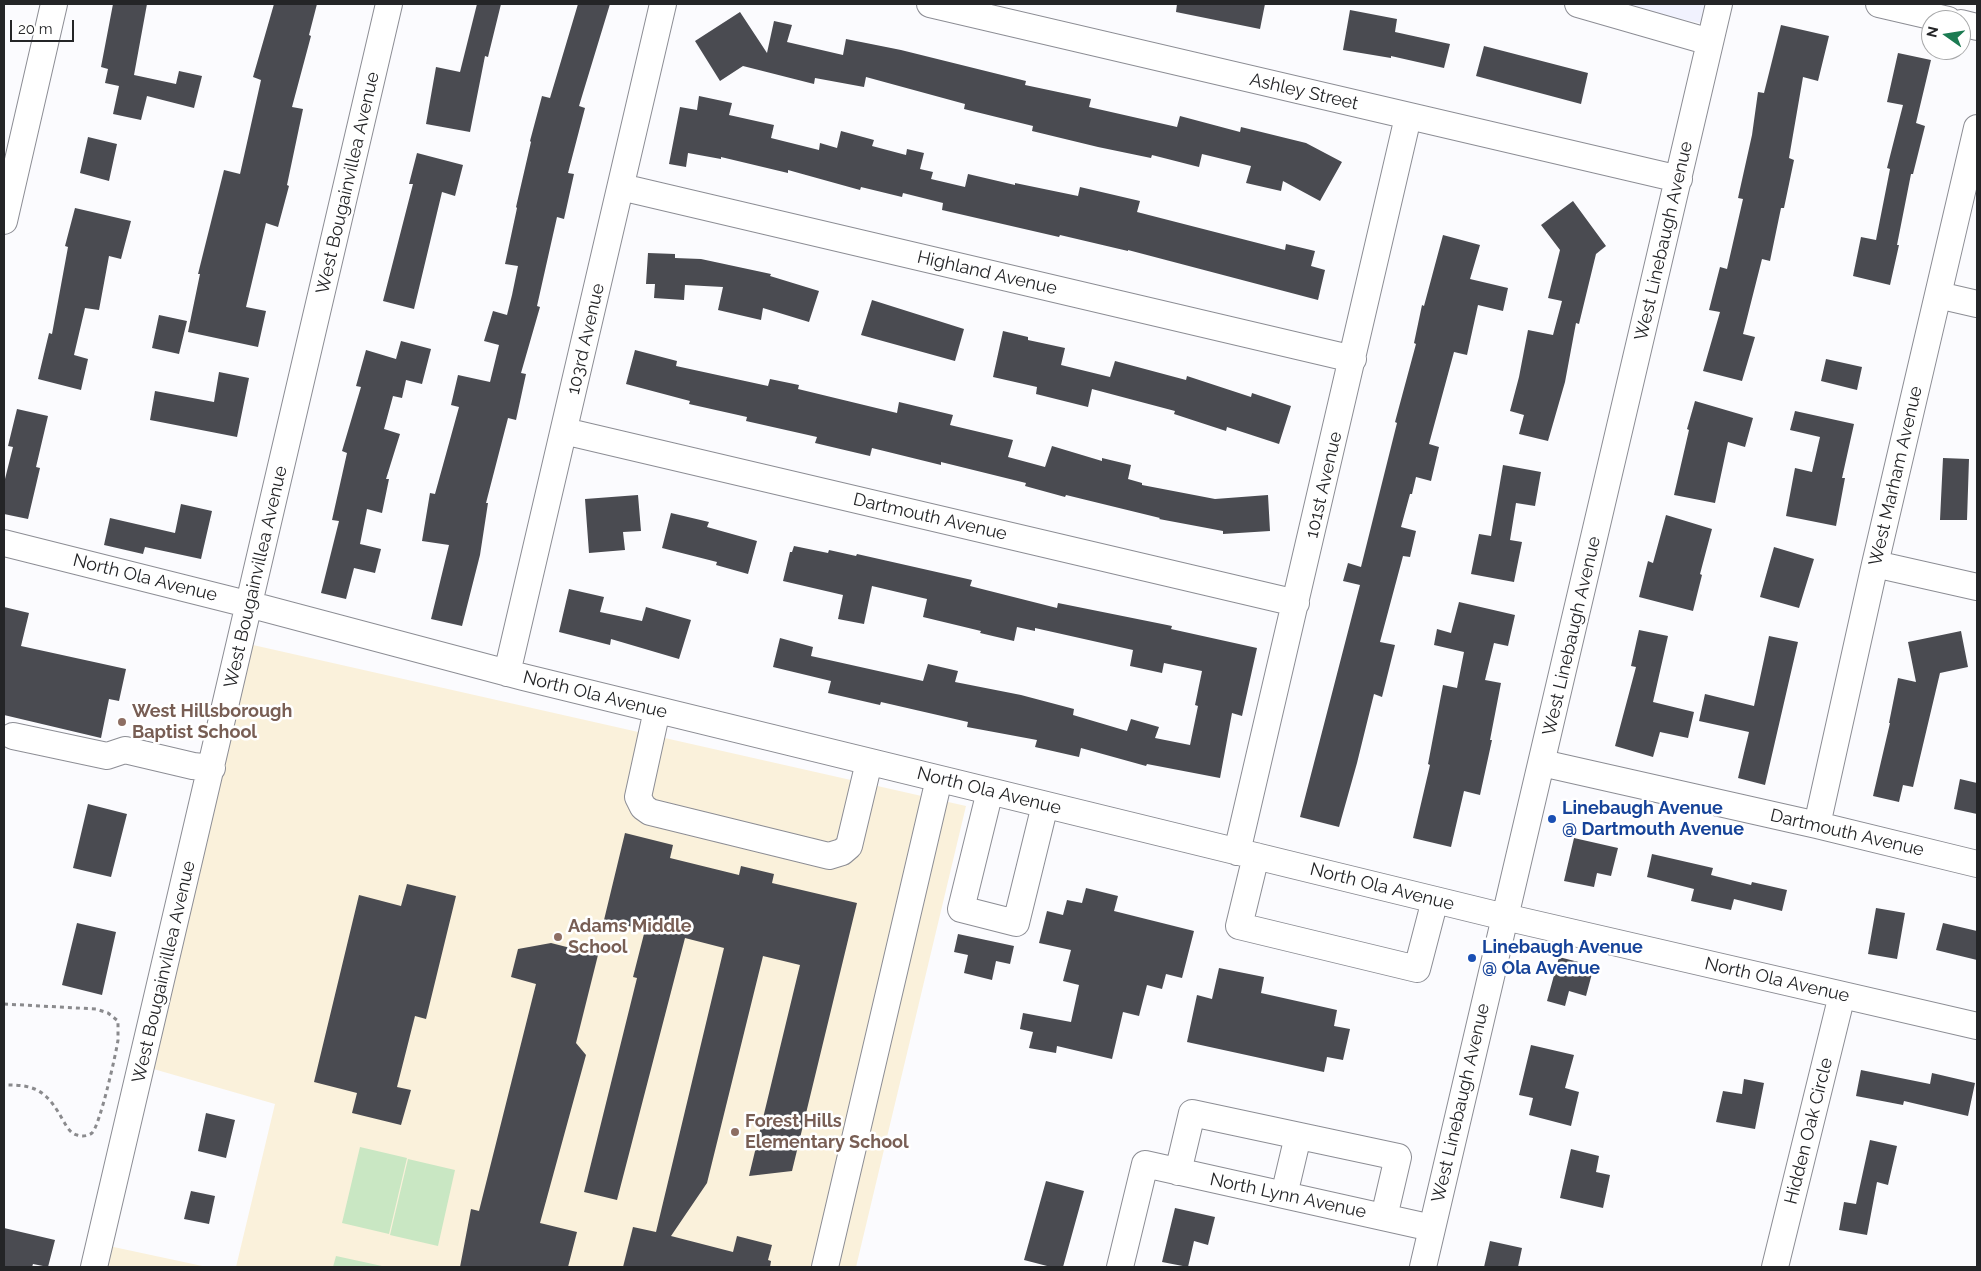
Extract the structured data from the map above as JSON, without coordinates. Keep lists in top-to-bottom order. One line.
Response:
{"streets":{"street":["Ashley Street","West Bougainvillea Avenue","West Linebaugh Avenue","Highland Avenue","103rd Avenue","West Marham Avenue","101st Avenue","Dartmouth Avenue","North Ola Avenue","Hidden Oak Circle","North Lynn Avenue"]},"crossings":[["Ashley Street","West Linebaugh Avenue"],["Ashley Street","101st Avenue"],["West Bougainvillea Avenue","North Ola Avenue"],["West Linebaugh Avenue","Dartmouth Avenue"],["West Linebaugh Avenue","North Ola Avenue"],["West Linebaugh Avenue","North Lynn Avenue"],["Highland Avenue","103rd Avenue"],["Highland Avenue","101st Avenue"],["103rd Avenue","Dartmouth Avenue"],["103rd Avenue","North Ola Avenue"],["West Marham Avenue","Dartmouth Avenue"],["101st Avenue","Dartmouth Avenue"],["101st Avenue","North Ola Avenue"],["North Ola Avenue","Hidden Oak Circle"]],"places":["West Hillsborough Baptist School","Linebaugh Avenue @ Dartmouth Avenue","Adams Middle School","Linebaugh Avenue @ Ola Avenue","Forest Hills Elementary School"],"scale_bar":"20 m","north":"left"}
